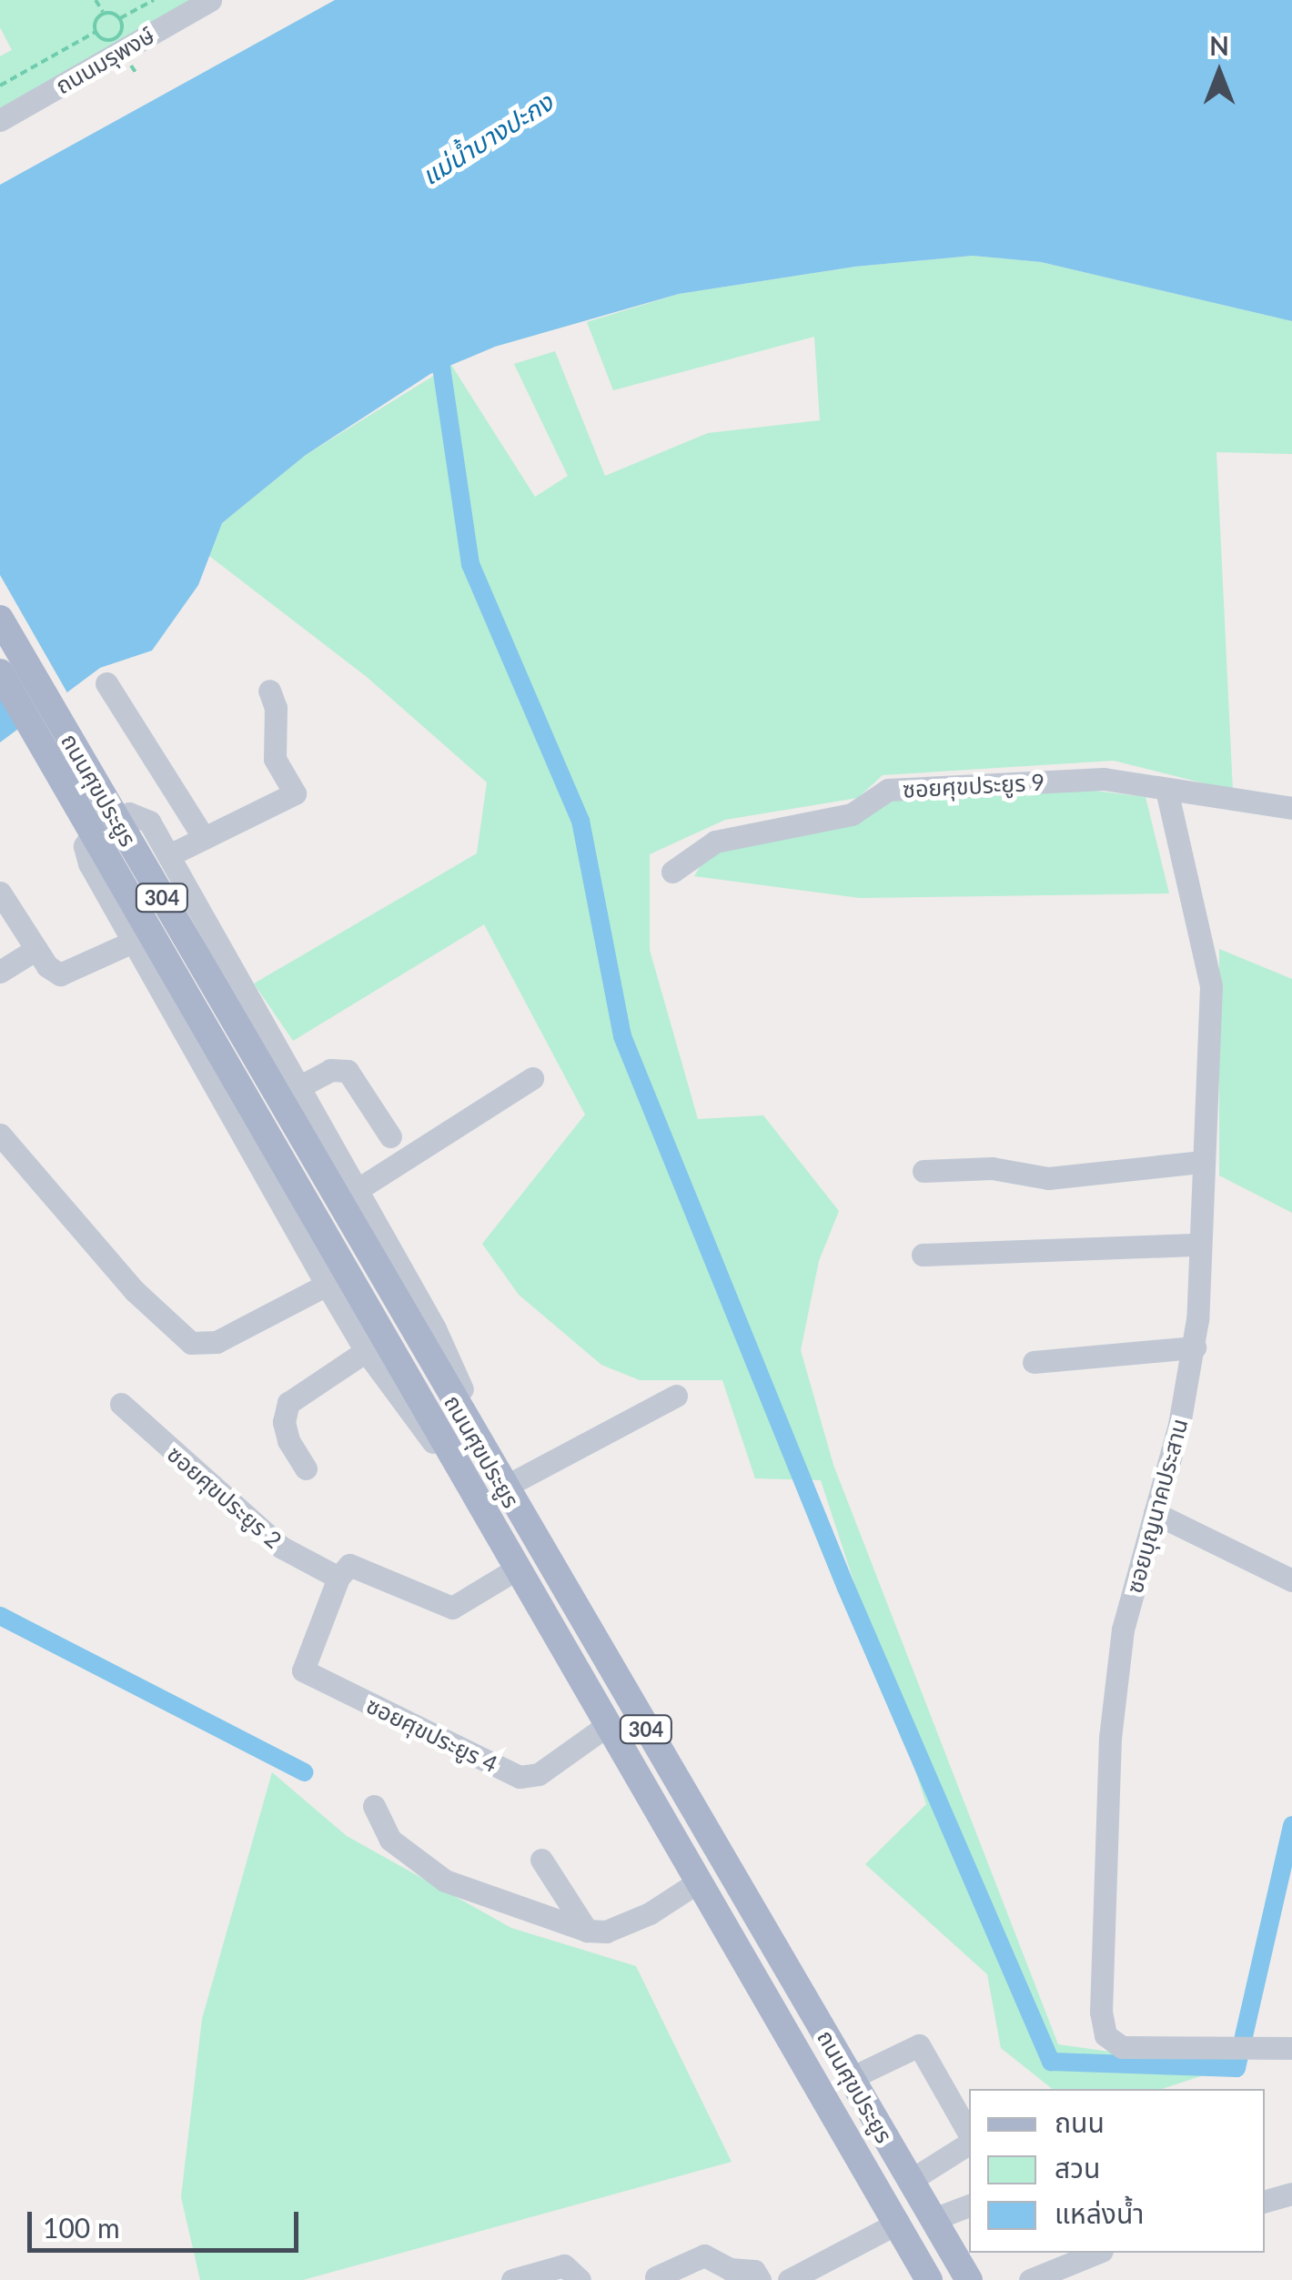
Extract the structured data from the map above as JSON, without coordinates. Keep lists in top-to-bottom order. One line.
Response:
{"streets":{"main road":["ถนนศุขประยูร","304"],"street":["ถนนมรุพงษ์","ซอยศุขประยูร 9","ซอยศุขประยูร 2","ซอยบุญนาคประสาน","ซอยศุขประยูร 4"]},"crossings":[["ซอยศุขประยูร 9","ซอยบุญนาคประสาน"],["ถนนศุขประยูร","ซอยศุขประยูร 4"],["ซอยศุขประยูร 2","ซอยศุขประยูร 4"]],"water":["แม่น้ำบางปะกง"],"legend":["ถนน","สวน","แหล่งน้ำ"],"scale_bar":"100 m","north":"top"}
